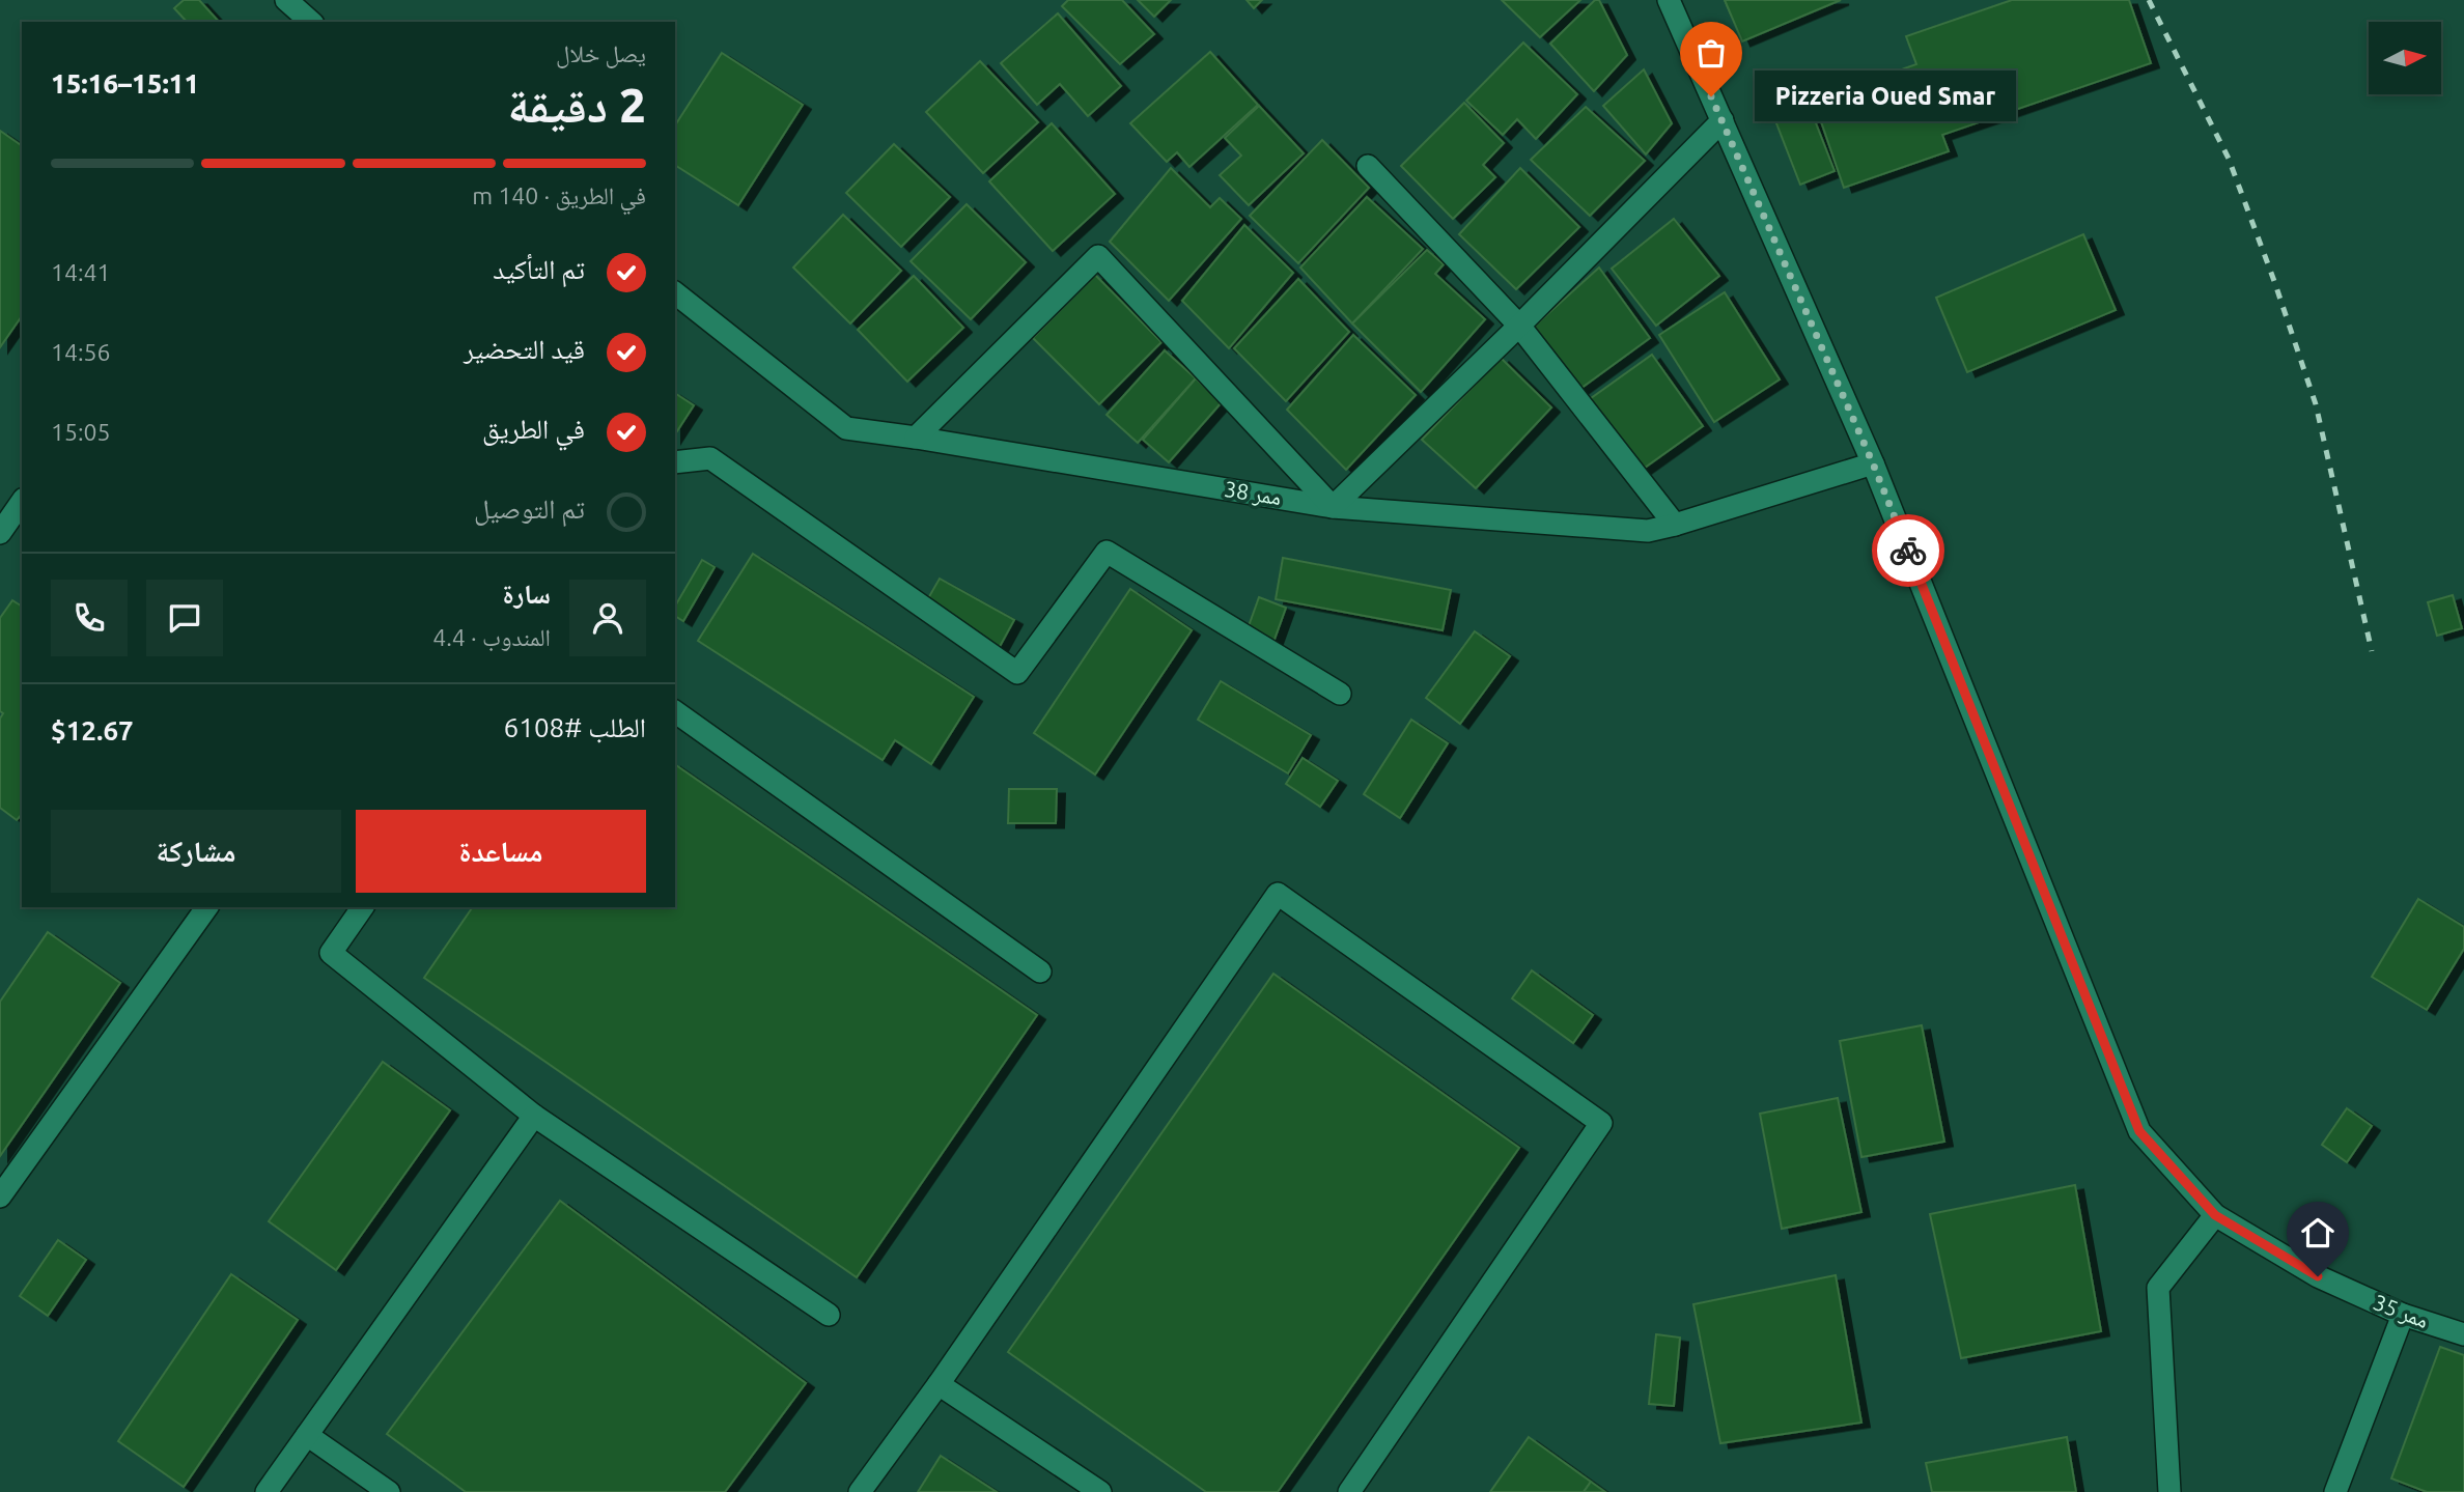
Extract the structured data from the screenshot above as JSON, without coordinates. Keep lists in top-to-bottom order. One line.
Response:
{"streets":{"street":["ممر 38","ممر 35"]},"crossings":[["ممر 38","ممر 35"]],"places":["Pizzeria Oued Smar"],"north":"right","page":{"heading":["2 دقيقة","يصل خلال","15:11–15:16"],"panel":["سارة","المندوب · 4.4","الطلب #6108","$12.67"],"bubble":"Pizzeria Oued Smar","bar":"في الطريق · 140 m","list":[["تم التأكيد","14:41"],["قيد التحضير","14:56"],["في الطريق","15:05"],"تم التوصيل"],"buttons":["مساعدة","مشاركة"]}}
